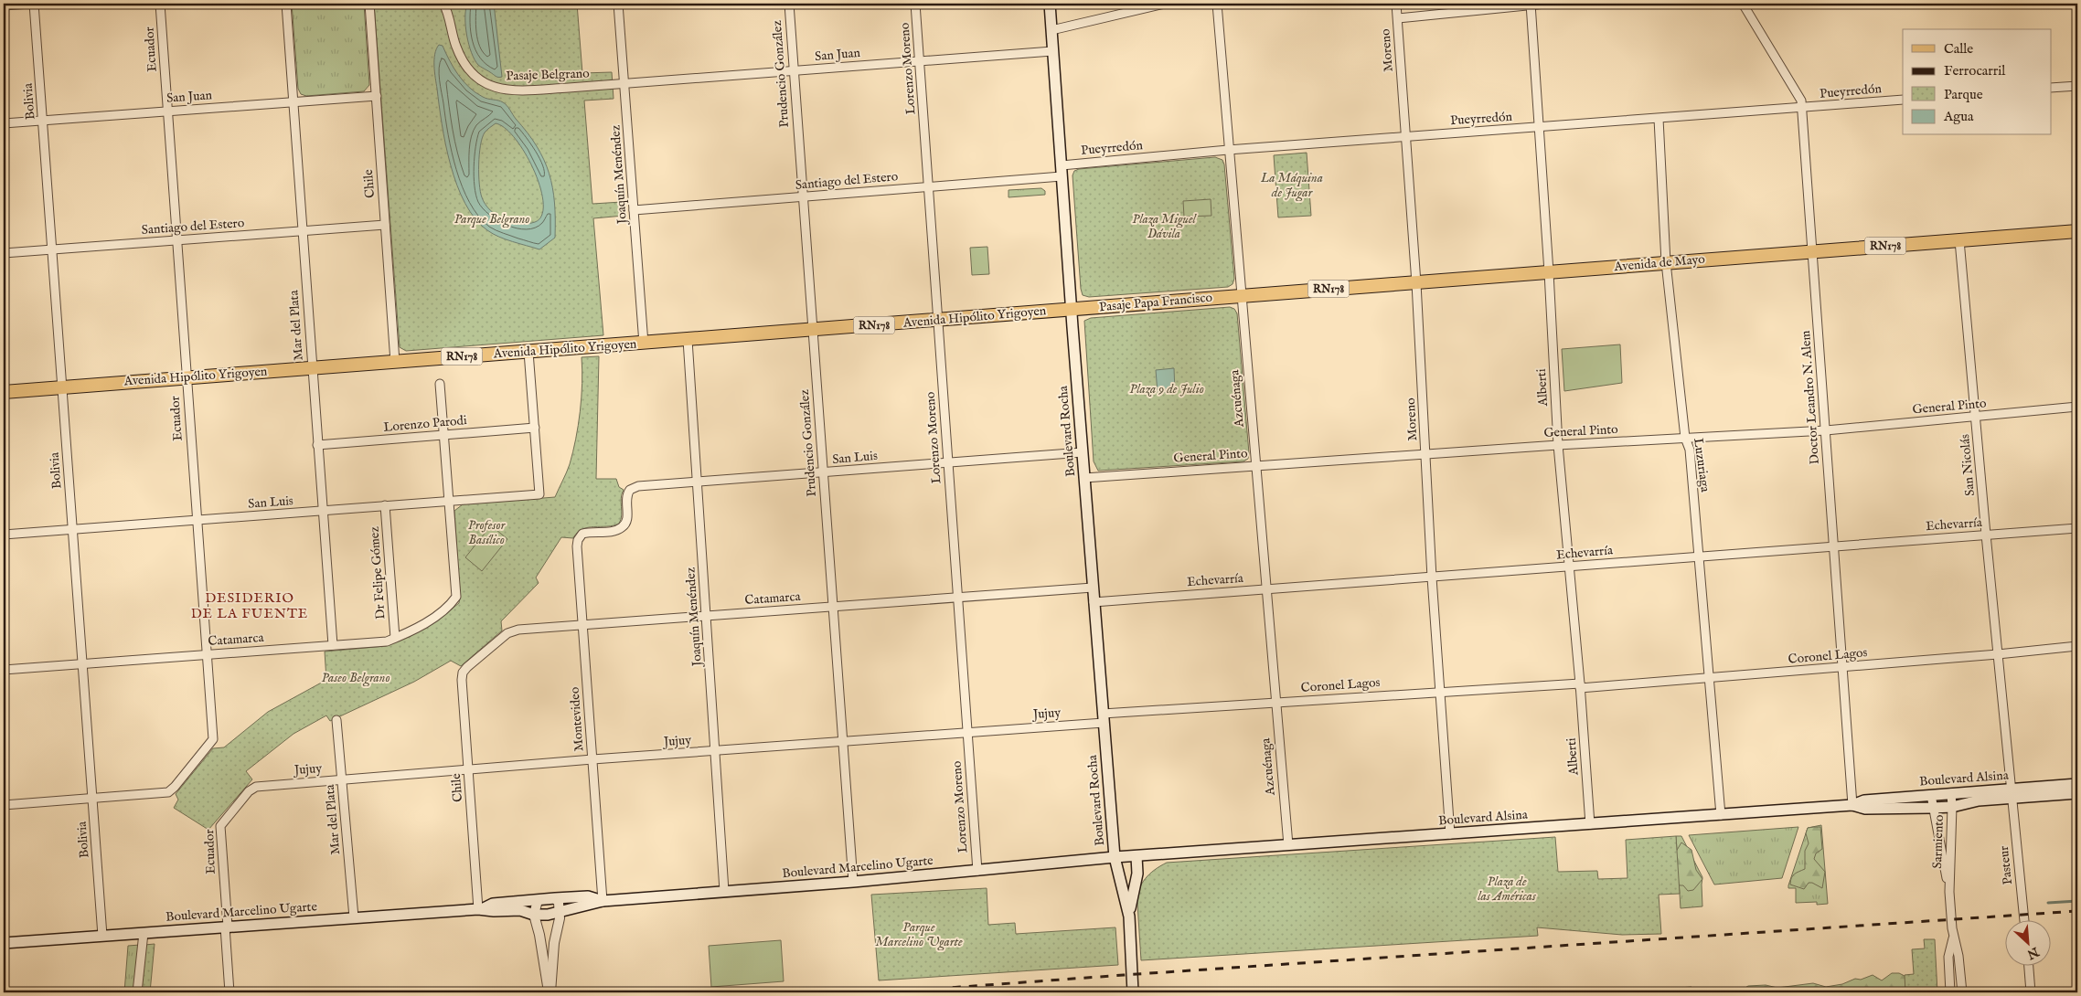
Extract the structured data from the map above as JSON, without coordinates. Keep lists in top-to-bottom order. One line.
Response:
{"streets":{"main road":["RN178","Avenida de Mayo","Pasaje Papa Francisco","Avenida Hipólito Yrigoyen","Boulevard Rocha","Boulevard Alsina","Boulevard Marcelino Ugarte"],"street":["Ecuador","Moreno","San Juan","Lorenzo Moreno","Prudencio González","Pasaje Belgrano","Pueyrredón","Bolivia","Joaquín Menéndez","Santiago del Estero","Chile","Mar del Plata","Alberti","Doctor Leandro N. Alem","Azcuénaga","General Pinto","Lorenzo Parodi","San Luis","Luzuriaga","San Nicolás","Echevarría","Dr Felipe Gómez","Catamarca","Coronel Lagos","Jujuy","Montevideo","Sarmiento","Pasteur"]},"crossings":[["Ecuador","San Juan"],["Ecuador","Bolivia"],["Ecuador","Santiago del Estero"],["Ecuador","Avenida Hipólito Yrigoyen"],["Ecuador","San Luis"],["Ecuador","Catamarca"],["Ecuador","Jujuy"],["Ecuador","Boulevard Marcelino Ugarte"],["Moreno","Pueyrredón"],["Moreno","Avenida de Mayo"],["Moreno","General Pinto"],["Moreno","Echevarría"],["Moreno","Coronel Lagos"],["Moreno","Boulevard Alsina"],["San Juan","Lorenzo Moreno"],["San Juan","Prudencio González"],["San Juan","Pasaje Belgrano"],["San Juan","Bolivia"],["San Juan","Joaquín Menéndez"],["San Juan","Chile"],["San Juan","Mar del Plata"],["San Juan","Boulevard Rocha"],["Lorenzo Moreno","Santiago del Estero"],["Lorenzo Moreno","Avenida Hipólito Yrigoyen"],["Lorenzo Moreno","San Luis"],["Lorenzo Moreno","Catamarca"],["Lorenzo Moreno","Jujuy"],["Lorenzo Moreno","Boulevard Marcelino Ugarte"],["Prudencio González","Santiago del Estero"],["Prudencio González","Avenida Hipólito Yrigoyen"],["Prudencio González","San Luis"],["Prudencio González","Catamarca"],["Prudencio González","Jujuy"],["Prudencio González","Boulevard Marcelino Ugarte"],["Pasaje Belgrano","Joaquín Menéndez"],["Pueyrredón","Santiago del Estero"],["Pueyrredón","Alberti"],["Pueyrredón","Doctor Leandro N. Alem"],["Pueyrredón","Azcuénaga"],["Pueyrredón","Boulevard Rocha"],["Pueyrredón","Luzuriaga"],["Bolivia","Santiago del Estero"],["Bolivia","Avenida Hipólito Yrigoyen"],["Bolivia","San Luis"],["Bolivia","Catamarca"],["Bolivia","Boulevard Marcelino Ugarte"],["Joaquín Menéndez","Santiago del Estero"],["Joaquín Menéndez","Avenida Hipólito Yrigoyen"],["Joaquín Menéndez","San Luis"],["Joaquín Menéndez","Catamarca"],["Joaquín Menéndez","Jujuy"],["Joaquín Menéndez","Boulevard Marcelino Ugarte"],["Santiago del Estero","Chile"],["Santiago del Estero","Mar del Plata"],["Santiago del Estero","Boulevard Rocha"],["Chile","Avenida Hipólito Yrigoyen"],["Chile","Catamarca"],["Chile","Jujuy"],["Chile","Boulevard Marcelino Ugarte"],["Avenida de Mayo","Pasaje Papa Francisco"],["Avenida de Mayo","Alberti"],["Avenida de Mayo","Doctor Leandro N. Alem"],["Avenida de Mayo","Azcuénaga"],["Avenida de Mayo","Luzuriaga"],["Avenida de Mayo","San Nicolás"],["Pasaje Papa Francisco","Avenida Hipólito Yrigoyen"],["Pasaje Papa Francisco","Azcuénaga"],["Pasaje Papa Francisco","Boulevard Rocha"],["Avenida Hipólito Yrigoyen","Mar del Plata"],["Avenida Hipólito Yrigoyen","Boulevard Rocha"],["Mar del Plata","Lorenzo Parodi"],["Mar del Plata","San Luis"],["Mar del Plata","Catamarca"],["Mar del Plata","Jujuy"],["Mar del Plata","Boulevard Marcelino Ugarte"],["Alberti","General Pinto"],["Alberti","Echevarría"],["Alberti","Coronel Lagos"],["Alberti","Boulevard Alsina"],["Doctor Leandro N. Alem","General Pinto"],["Doctor Leandro N. Alem","Echevarría"],["Doctor Leandro N. Alem","Coronel Lagos"],["Doctor Leandro N. Alem","Boulevard Alsina"],["Azcuénaga","General Pinto"],["Azcuénaga","Echevarría"],["Azcuénaga","Coronel Lagos"],["Azcuénaga","Boulevard Alsina"],["General Pinto","Boulevard Rocha"],["General Pinto","Luzuriaga"],["General Pinto","San Nicolás"],["Lorenzo Parodi","San Luis"],["Boulevard Rocha","San Luis"],["Boulevard Rocha","Echevarría"],["Boulevard Rocha","Catamarca"],["Boulevard Rocha","Coronel Lagos"],["Boulevard Rocha","Jujuy"],["Boulevard Rocha","Boulevard Alsina"],["Boulevard Rocha","Boulevard Marcelino Ugarte"],["San Luis","Dr Felipe Gómez"],["San Luis","Catamarca"],["San Luis","Montevideo"],["Luzuriaga","Echevarría"],["Luzuriaga","Coronel Lagos"],["Luzuriaga","Boulevard Alsina"],["San Nicolás","Echevarría"],["San Nicolás","Coronel Lagos"],["San Nicolás","Boulevard Alsina"],["San Nicolás","Pasteur"],["Dr Felipe Gómez","Catamarca"],["Catamarca","Montevideo"],["Coronel Lagos","Jujuy"],["Jujuy","Montevideo"],["Montevideo","Boulevard Marcelino Ugarte"],["Boulevard Alsina","Sarmiento"],["Boulevard Alsina","Pasteur"],["Boulevard Alsina","Boulevard Marcelino Ugarte"]],"districts":["DESIDERIO DE LA FUENTE"],"parks":["La Máquina de Jugar","Parque Belgrano","Plaza Miguel Dávila","Plaza 9 de Julio","Profesor Basílico","Paseo Belgrano","Plaza de las Américas","Parque Marcelino Ugarte"],"legend":["Calle","Ferrocarril","Parque","Agua"],"north":"bottom right"}
